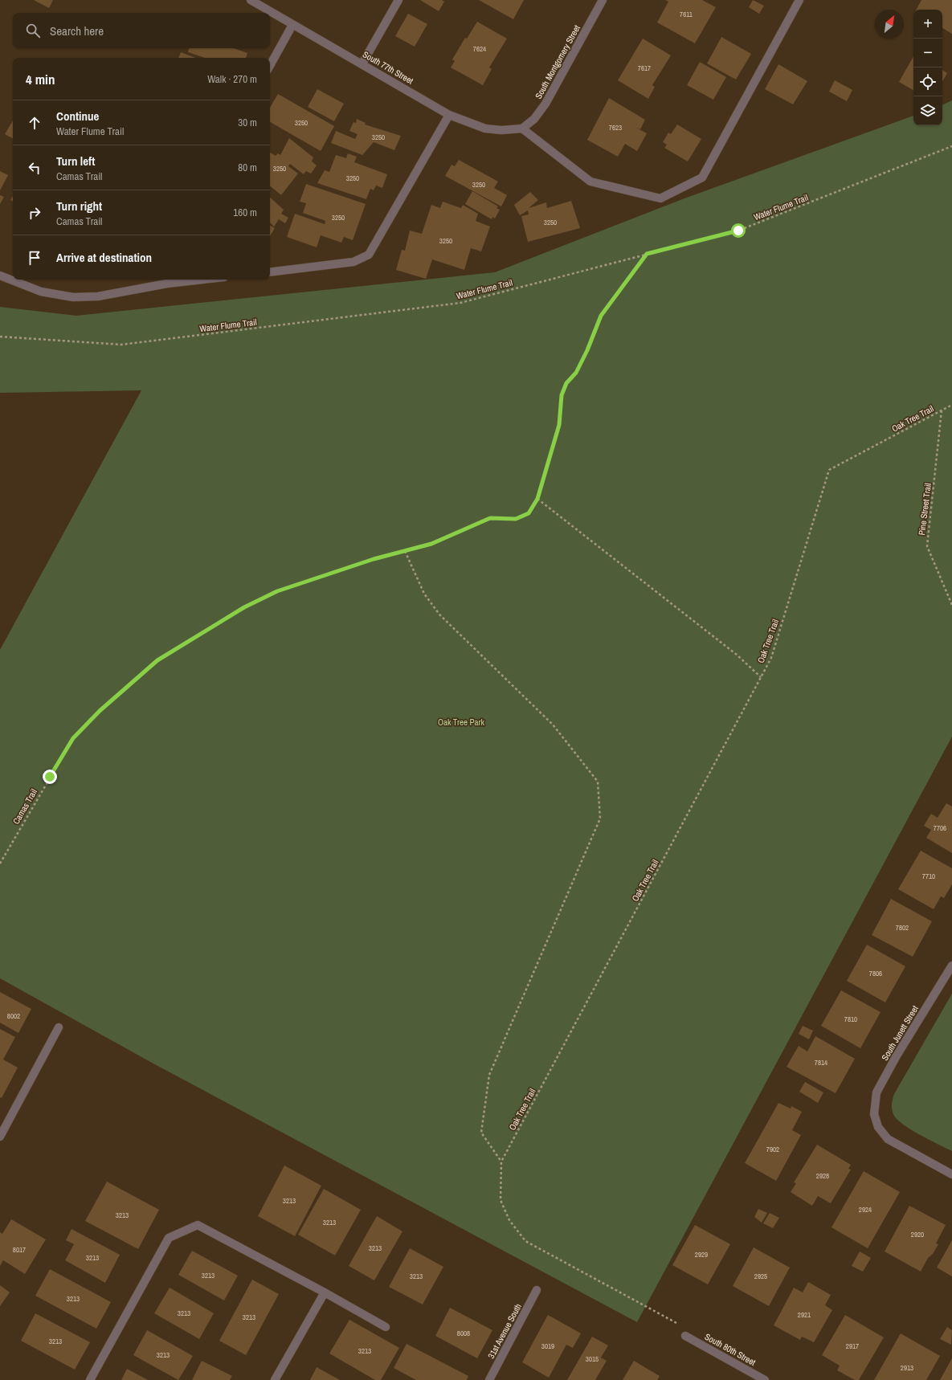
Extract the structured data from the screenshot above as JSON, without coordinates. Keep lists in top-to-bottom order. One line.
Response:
{"streets":{"street":["South Montgomery Street","South 77th Street","South Junett Street","31st Avenue South","South 80th Street"],"path":["Water Flume Trail","Oak Tree Trail","Pine Street Trail","Camas Trail"]},"crossings":[["South Montgomery Street","South 77th Street"],["Water Flume Trail","Camas Trail"],["Oak Tree Trail","Pine Street Trail"],["Oak Tree Trail","South 80th Street"]],"parks":["Oak Tree Park"],"house_numbers":["7611","7624","7617","3250","7623","3250","3250","3250","3250","3250","3250","3250","7706","7710","7802","7806","8002","7810","7814","7902","2928","3213","2924","3213","3213","2920","3213","8017","2929","3213","3213","3213","2925","3213","3213","2921","3213","8008","3213","3019","2917","3213","3213","3015","2913"],"north":"top right","page":{"map_buttons":["+","−"],"search":"Search here","heading":["4 min","Walk · 270 m"],"list":[["Continue","Water Flume Trail","30 m"],["Turn left","Camas Trail","80 m"],["Turn right","Camas Trail","160 m"],"Arrive at destination"]}}
